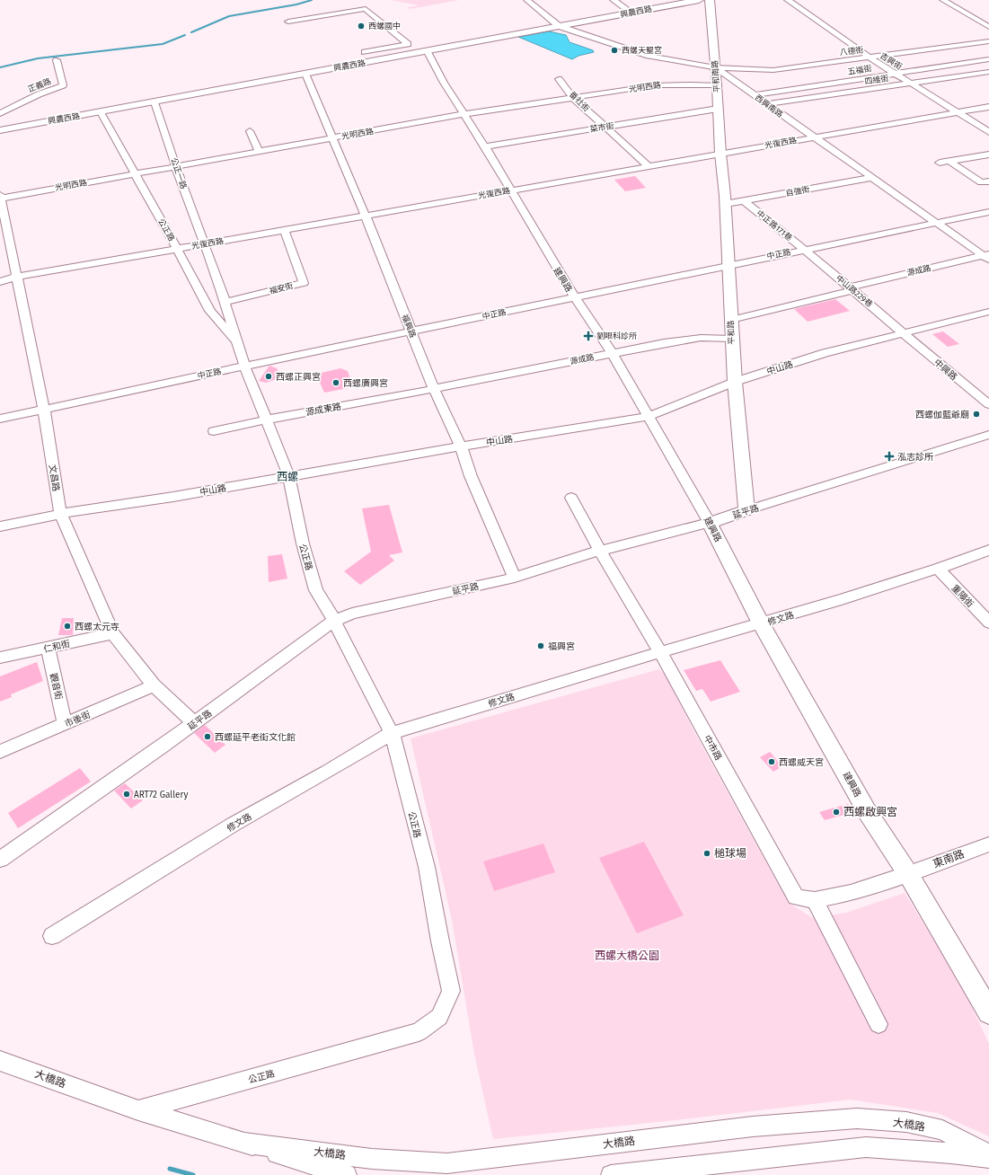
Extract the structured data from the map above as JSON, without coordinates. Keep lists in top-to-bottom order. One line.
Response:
{"streets":{"main road":["興農西路","平和南路","建興路","平和路","延平路"],"street":["八德街","吉興街","五福街","四維街","正義路","光明西路","番社街","西興南路","菜市街","光復西路","公正一路","自強街","中正路171巷","公正路","中正路","源成路","福安街","中山路229巷","福興路","中山路","中興路","源成東路","文昌路","重陽街","修文路","仁和街","觀音街","市後街","中市路","東南路","大橋路"]},"crossings":[["興農西路","西興南路"],["興農西路","公正一路"],["興農西路","公正路"],["興農西路","建興路"],["興農西路","福興路"],["八德街","吉興街"],["八德街","平和南路"],["八德街","西興南路"],["吉興街","五福街"],["吉興街","四維街"],["吉興街","光復西路"],["五福街","西興南路"],["平和南路","光明西路"],["平和南路","西興南路"],["平和南路","菜市街"],["平和南路","光復西路"],["平和南路","平和路"],["四維街","西興南路"],["光明西路","番社街"],["光明西路","公正一路"],["光明西路","公正路"],["光明西路","建興路"],["光明西路","福興路"],["光明西路","文昌路"],["番社街","菜市街"],["番社街","光復西路"],["西興南路","光復西路"],["西興南路","自強街"],["西興南路","中正路"],["西興南路","源成路"],["菜市街","建興路"],["光復西路","公正一路"],["光復西路","公正路"],["光復西路","建興路"],["光復西路","福安街"],["光復西路","福興路"],["光復西路","平和路"],["光復西路","文昌路"],["公正一路","公正路"],["自強街","中正路171巷"],["自強街","平和路"],["中正路171巷","中正路"],["中正路171巷","中山路229巷"],["公正路","中正路"],["公正路","福安街"],["公正路","中山路"],["公正路","源成東路"],["公正路","延平路"],["公正路","修文路"],["公正路","大橋路"],["中正路","建興路"],["中正路","中山路229巷"],["中正路","福興路"],["中正路","平和路"],["中正路","文昌路"],["源成路","建興路"],["源成路","中山路229巷"],["源成路","福興路"],["源成路","平和路"],["源成路","源成東路"],["建興路","中山路"],["建興路","延平路"],["建興路","修文路"],["建興路","中市路"],["建興路","東南路"],["中山路229巷","中山路"],["中山路229巷","中興路"],["福興路","中山路"],["福興路","源成東路"],["福興路","延平路"],["平和路","中山路"],["平和路","延平路"],["中山路","中興路"],["中山路","文昌路"],["文昌路","延平路"],["文昌路","仁和街"],["文昌路","市後街"],["延平路","中市路"],["重陽街","修文路"],["修文路","中市路"],["仁和街","觀音街"],["觀音街","市後街"],["中市路","東南路"]],"districts":["西螺"],"parks":["西螺大橋公園"],"places":{"other":["西螺國中","西螺天聖宮","西螺正興宮","西螺廣興宮","西螺伽藍爺廟","西螺太元寺","福興宮","西螺延平老街文化館","西螺威天宮","ART72 Gallery","西螺啟興宮","槌球場"],"health":["劉眼科診所","泓志診所"]}}
